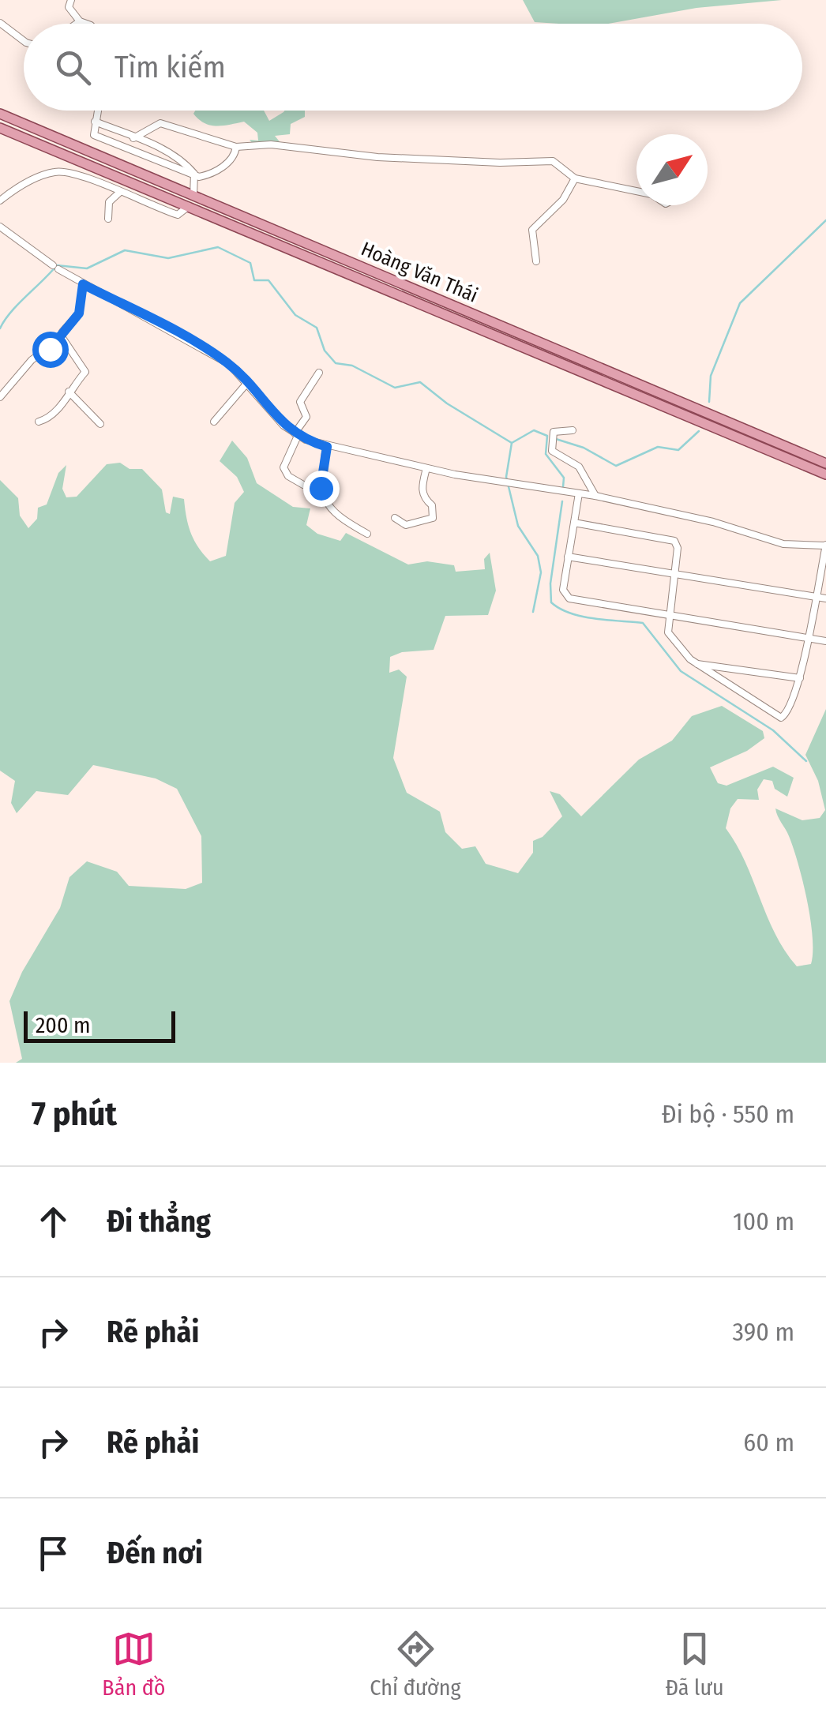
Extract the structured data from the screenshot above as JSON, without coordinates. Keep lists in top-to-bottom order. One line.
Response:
{"streets":{"main road":["Hoàng Văn Thái"]},"scale_bar":"200 m","north":"top right","page":{"search":"Tìm kiếm","scale":"200 m","heading":["7 phút","Đi bộ · 550 m"],"list":[["Đi thẳng","100 m"],["Rẽ phải","390 m"],["Rẽ phải","60 m"],"Đến nơi"],"nav":["Bản đồ","Chỉ đường","Đã lưu"]}}
